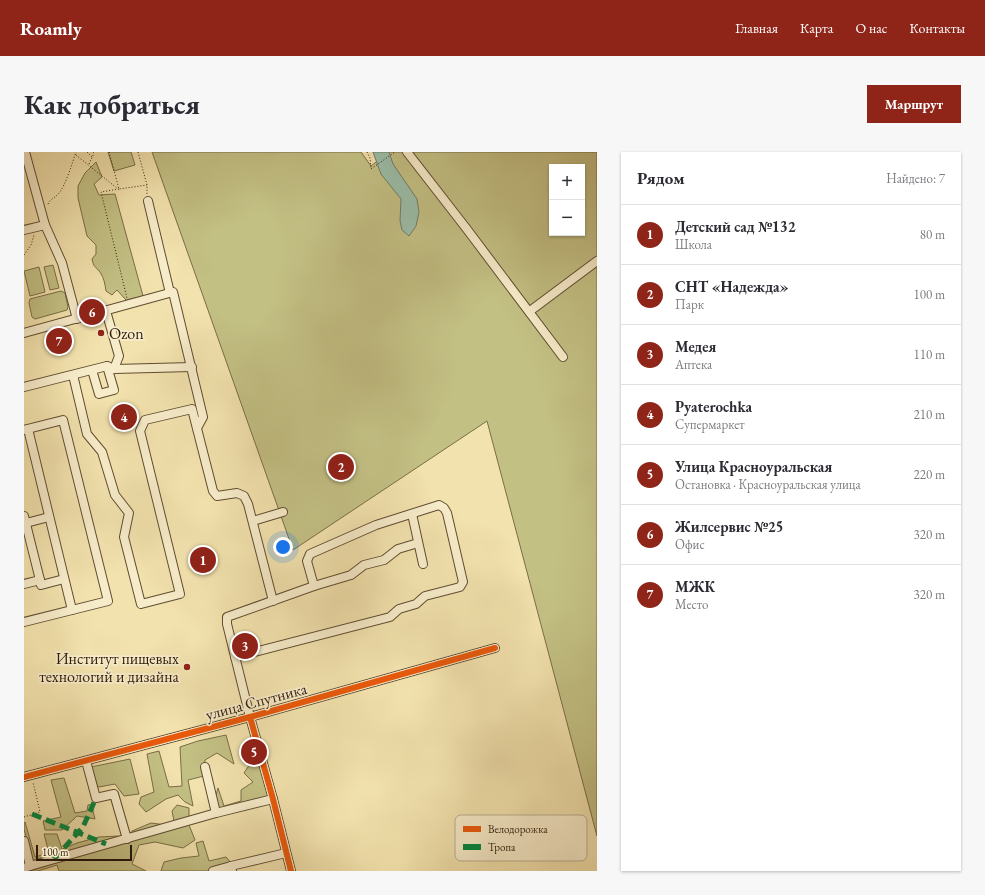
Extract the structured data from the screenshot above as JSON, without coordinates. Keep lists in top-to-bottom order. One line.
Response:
{"streets":{"street":["улица Спутника"]},"places":["Ozon","Институт пищевых технологий и дизайна"],"legend":["Велодорожка","Тропа"],"scale_bar":"100 m","page":{"header":"Roamly","nav":["Главная","Карта","О нас","Контакты"],"buttons":"Маршрут","title":"Как добраться","heading":["Рядом","Найдено: 7"],"map_buttons":["+","−"],"list":[{"mark":"1","name":"Детский сад №132","note":"Школа","value":"80 m"},{"mark":"2","name":"СНТ «Надежда»","note":"Парк","value":"100 m"},{"mark":"3","name":"Медея","note":"Аптека","value":"110 m"},{"mark":"4","name":"Pyaterochka","note":"Супермаркет","value":"210 m"},{"mark":"5","name":"Улица Красноуральская","note":"Остановка · Красноуральская улица","value":"220 m"},{"mark":"6","name":"Жилсервис №25","note":"Офис","value":"320 m"},{"mark":"7","name":"МЖК","note":"Место","value":"320 m"}],"pins":["6","7","4","2","1","3","5"],"scale":"100 m"}}
